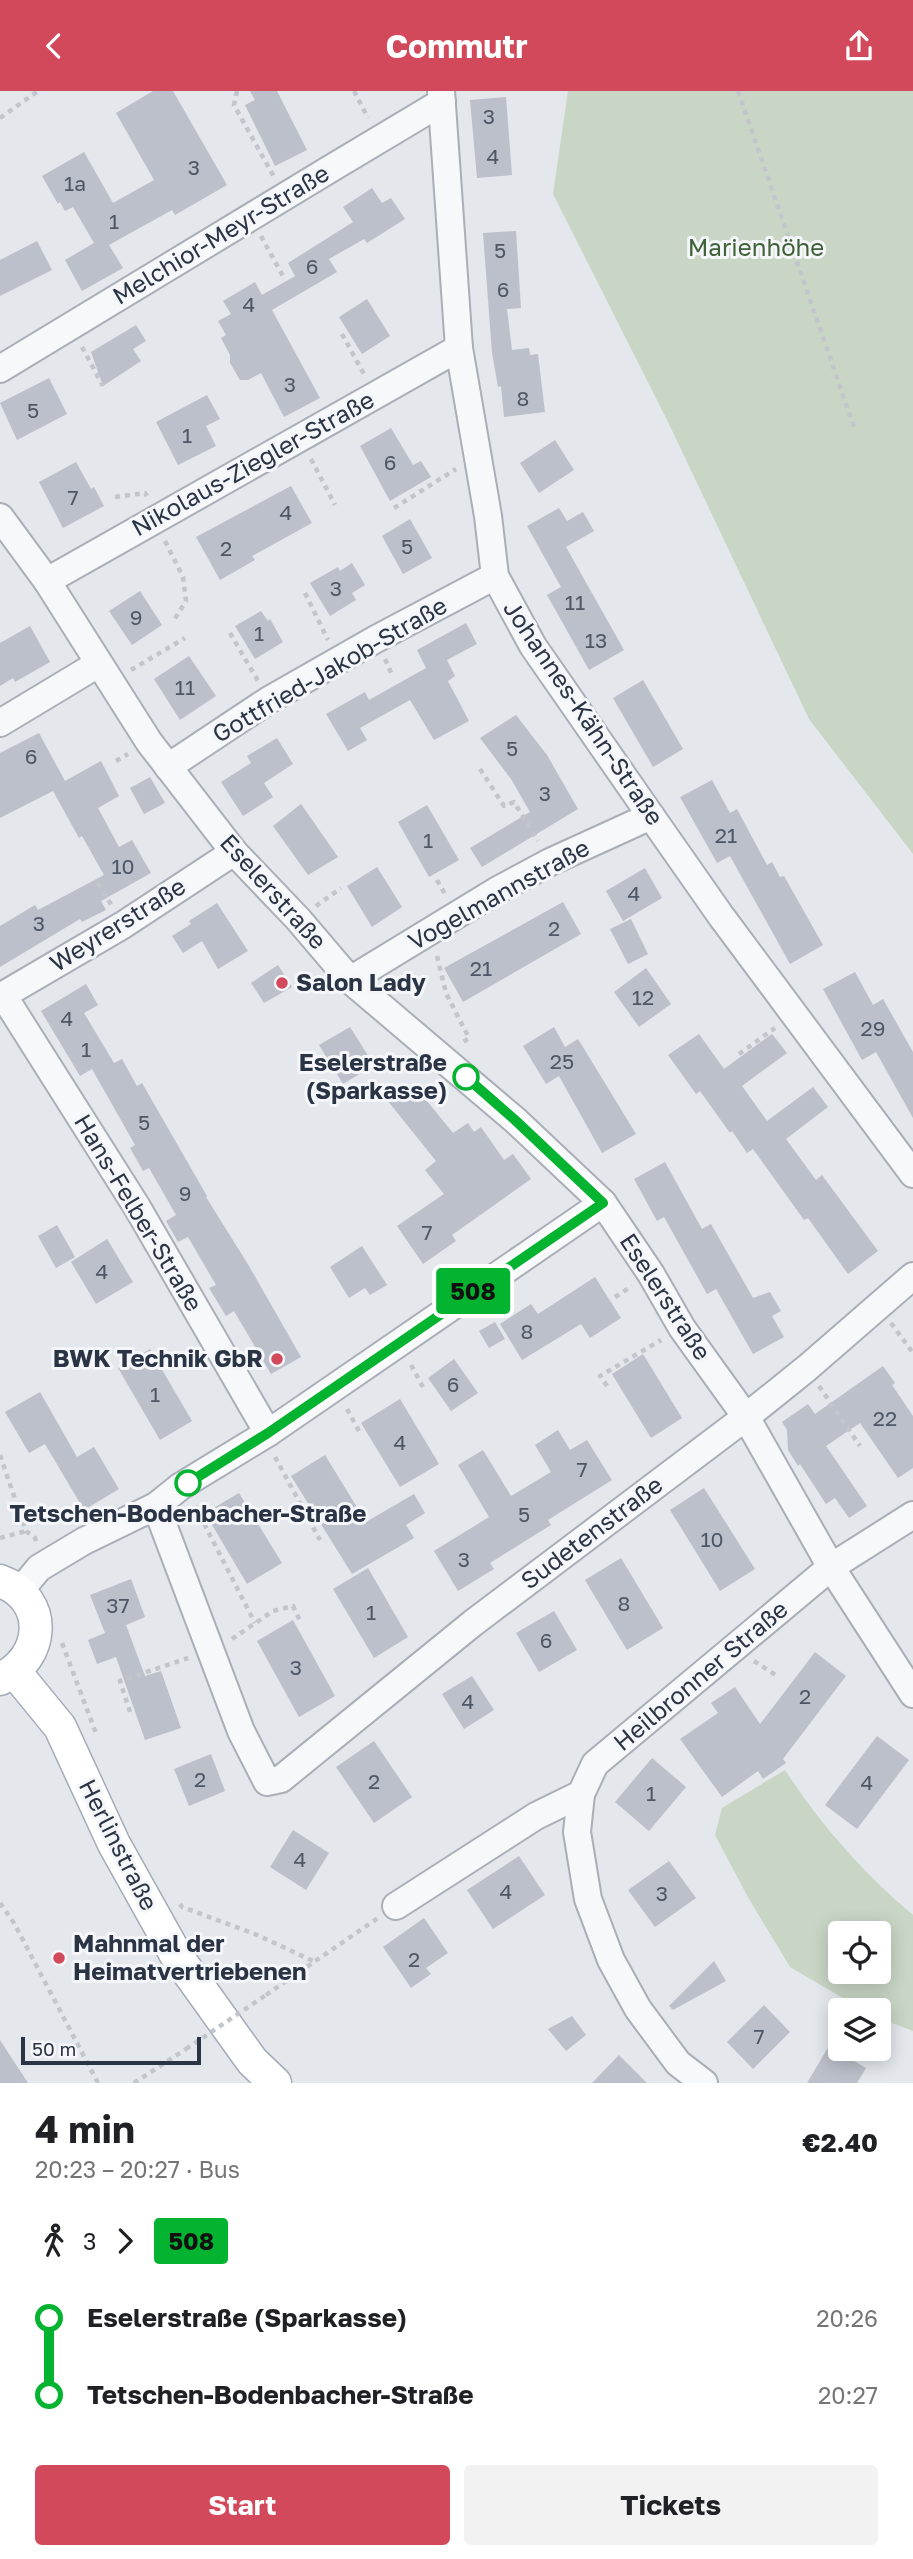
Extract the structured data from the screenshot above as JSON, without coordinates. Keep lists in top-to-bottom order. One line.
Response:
{"streets":{"main road":["Herlinstraße"],"street":["Melchior-Meyr-Straße","Nikolaus-Ziegler-Straße","Gottfried-Jakob-Straße","Johannes-Kähn-Straße","Eselerstraße","Vogelmannstraße","Weyrerstraße","Hans-Felber-Straße","Sudetenstraße","Heilbronner Straße"]},"crossings":[["Melchior-Meyr-Straße","Johannes-Kähn-Straße"],["Nikolaus-Ziegler-Straße","Johannes-Kähn-Straße"],["Nikolaus-Ziegler-Straße","Eselerstraße"],["Gottfried-Jakob-Straße","Johannes-Kähn-Straße"],["Gottfried-Jakob-Straße","Eselerstraße"],["Johannes-Kähn-Straße","Vogelmannstraße"],["Eselerstraße","Vogelmannstraße"],["Eselerstraße","Weyrerstraße"],["Eselerstraße","Sudetenstraße"],["Eselerstraße","Heilbronner Straße"],["Weyrerstraße","Hans-Felber-Straße"]],"parks":["Marienhöhe"],"places":["Salon Lady","Eselerstraße (Sparkasse)","BWK Technik GbR","Tetschen-Bodenbacher-Straße","Mahnmal der Heimatvertriebenen"],"lines":["bus line 508"],"house_numbers":["3","4","3","1a","1","5","6","6","4","3","8","5","1","6","7","4","5","2","3","11","9","1","13","11","5","6","3","21","1","10","4","3","2","21","12","4","29","1","25","5","9","7","4","8","6","1","22","4","7","5","10","3","8","37","1","6","3","2","4","2","2","4","1","4","4","3","2","7"],"scale_bar":"50 m","page":{"header":"Commutr","on_map":"508","scale":"50 m","heading":["4 min","20:23 – 20:27 · Bus","€2.40"],"legs":["3","508"],"list":[{"name":"Eselerstraße (Sparkasse)","value":"20:26"},{"name":"Tetschen-Bodenbacher-Straße","value":"20:27"}],"buttons":["Start","Tickets"]}}
